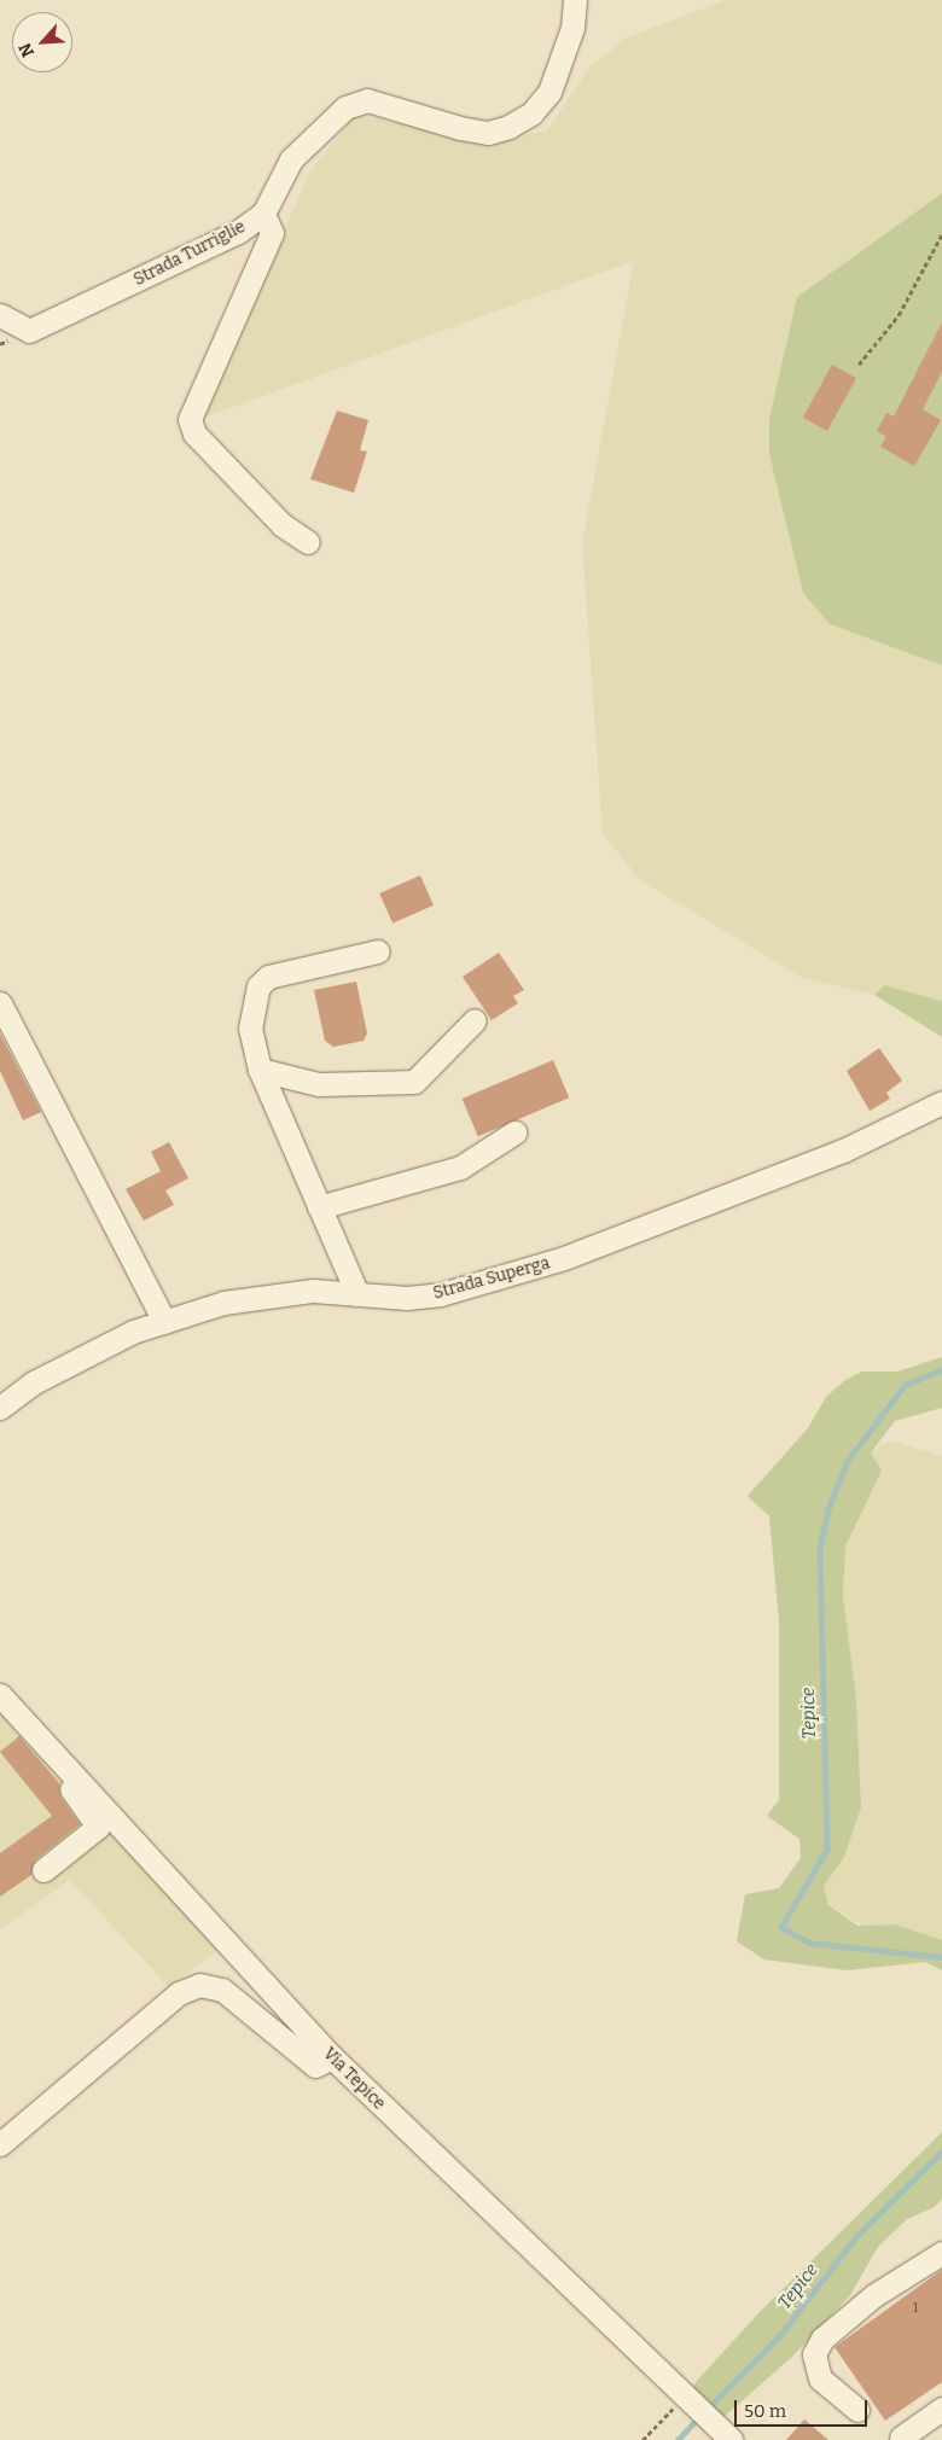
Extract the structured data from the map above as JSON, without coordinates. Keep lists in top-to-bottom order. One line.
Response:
{"streets":{"street":["Strada Turriglie","Strada Superga","Via Tepice"]},"water":["Tepice"],"house_numbers":["1"],"scale_bar":"50 m","north":"bottom left"}
